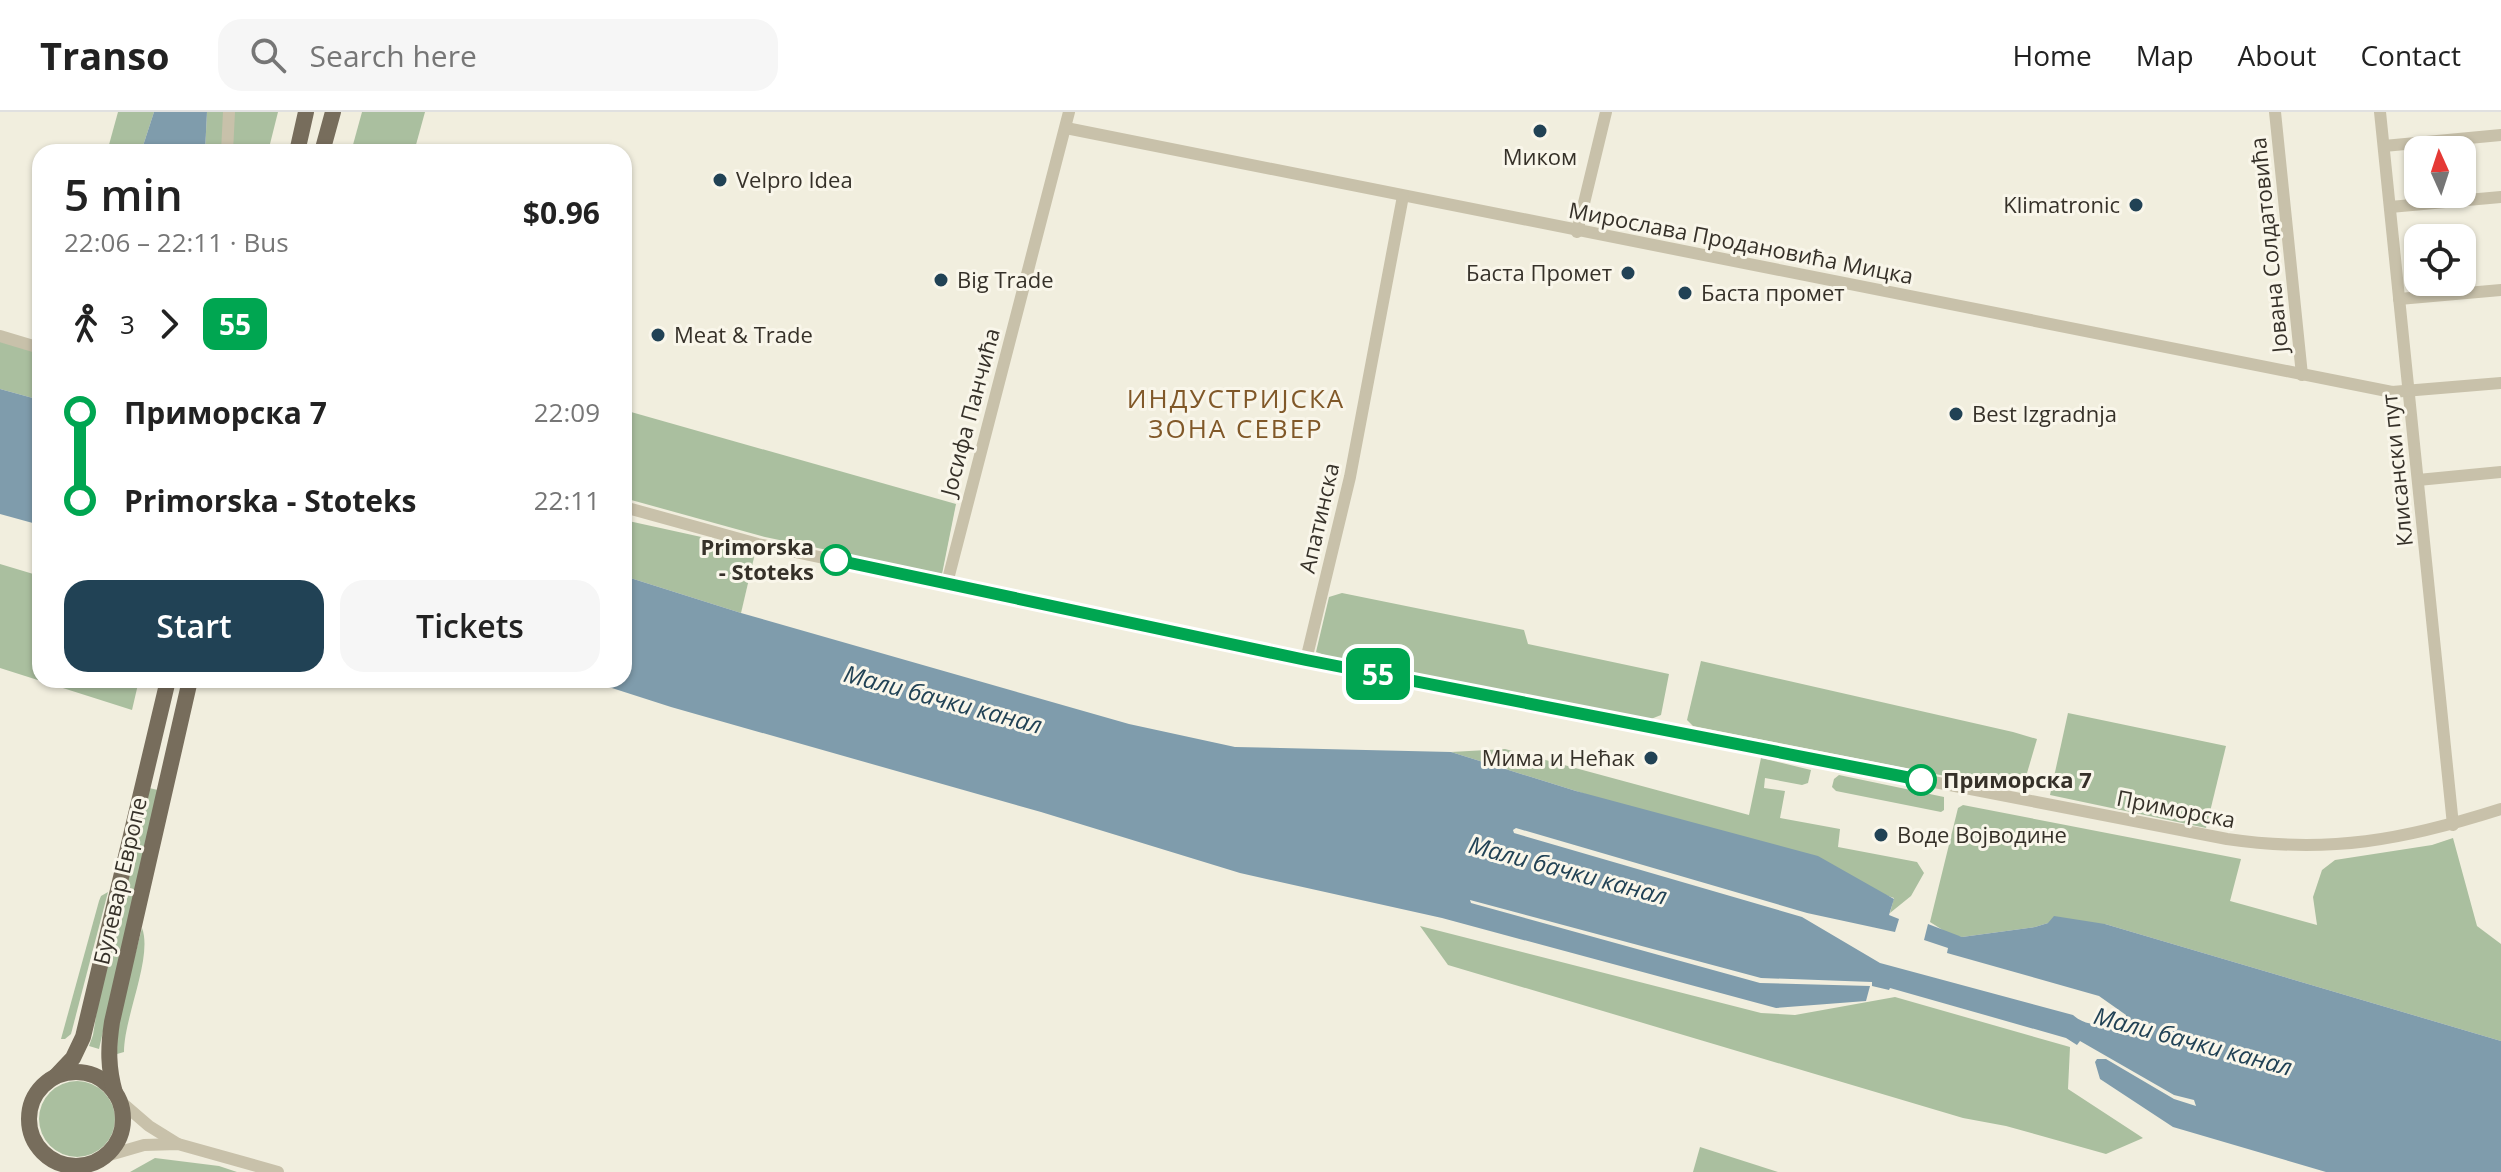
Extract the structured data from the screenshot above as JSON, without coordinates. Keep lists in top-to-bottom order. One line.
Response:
{"streets":{"main road":["Булевар Европе"],"street":["Мирослава Продановића Мицка","Јована Солдатовића","Јосифа Панчића","Клисански пут","Апатинска","Приморска"]},"crossings":[["Мирослава Продановића Мицка","Јована Солдатовића"],["Мирослава Продановића Мицка","Јосифа Панчића"],["Мирослава Продановића Мицка","Клисански пут"],["Мирослава Продановића Мицка","Апатинска"],["Јосифа Панчића","Приморска"],["Клисански пут","Приморска"],["Апатинска","Приморска"]],"districts":["ИНДУСТРИЈСКА ЗОНА СЕВЕР"],"water":["Мали бачки канал"],"places":["Миком","Velpro Idea","Klimatronic","Баста Промет","Big Trade","Баста промет","Meat & Trade","Best Izgradnja","Primorska - Stoteks","Мима и Нећак","Приморска 7","Воде Војводине"],"lines":["bus line 55"],"north":"top","page":{"header":"Transo","search":"Search here","nav":["Home","Map","About","Contact"],"on_map":"55","heading":["5 min","22:06 – 22:11 · Bus","$0.96"],"legs":["3","55"],"list":[{"name":"Приморска 7","value":"22:09"},{"name":"Primorska - Stoteks","value":"22:11"}],"buttons":["Start","Tickets"]}}
